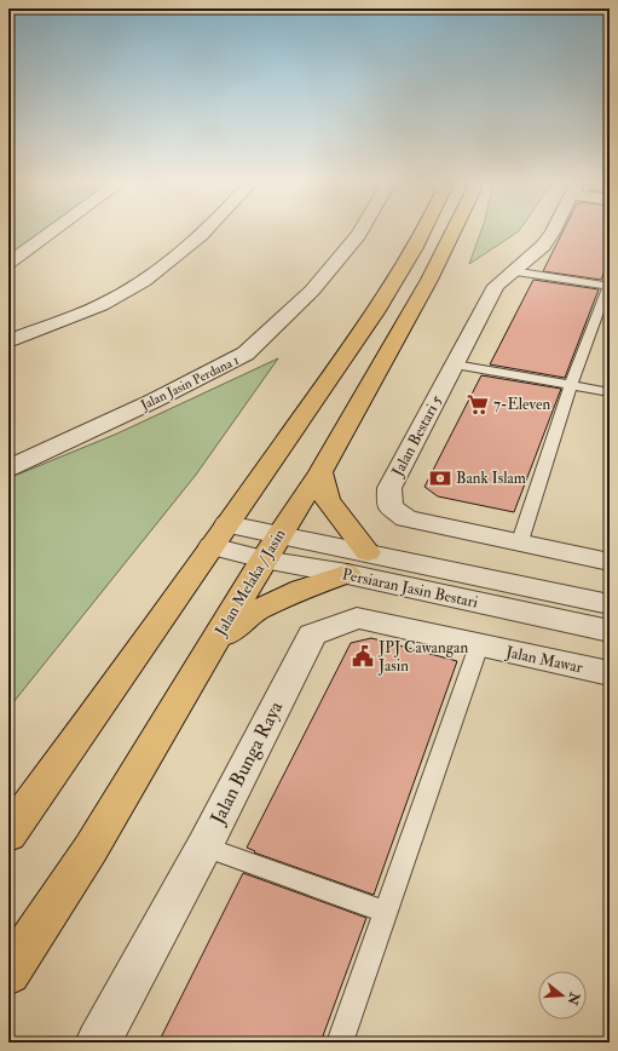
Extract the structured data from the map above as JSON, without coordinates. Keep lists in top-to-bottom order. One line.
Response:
{"streets":{"main road":["Jalan Melaka / Jasin"],"street":["Jalan Jasin Perdana 1","Jalan Bestari 5","Persiaran Jasin Bestari","Jalan Mawar","Jalan Bunga Raya"]},"crossings":[["Jalan Melaka / Jasin","Persiaran Jasin Bestari"],["Jalan Mawar","Jalan Bunga Raya"]],"places":{"supermarket":["7-Eleven"],"bank":["Bank Islam"],"public building":["JPJ Cawangan Jasin"]},"north":"right"}
